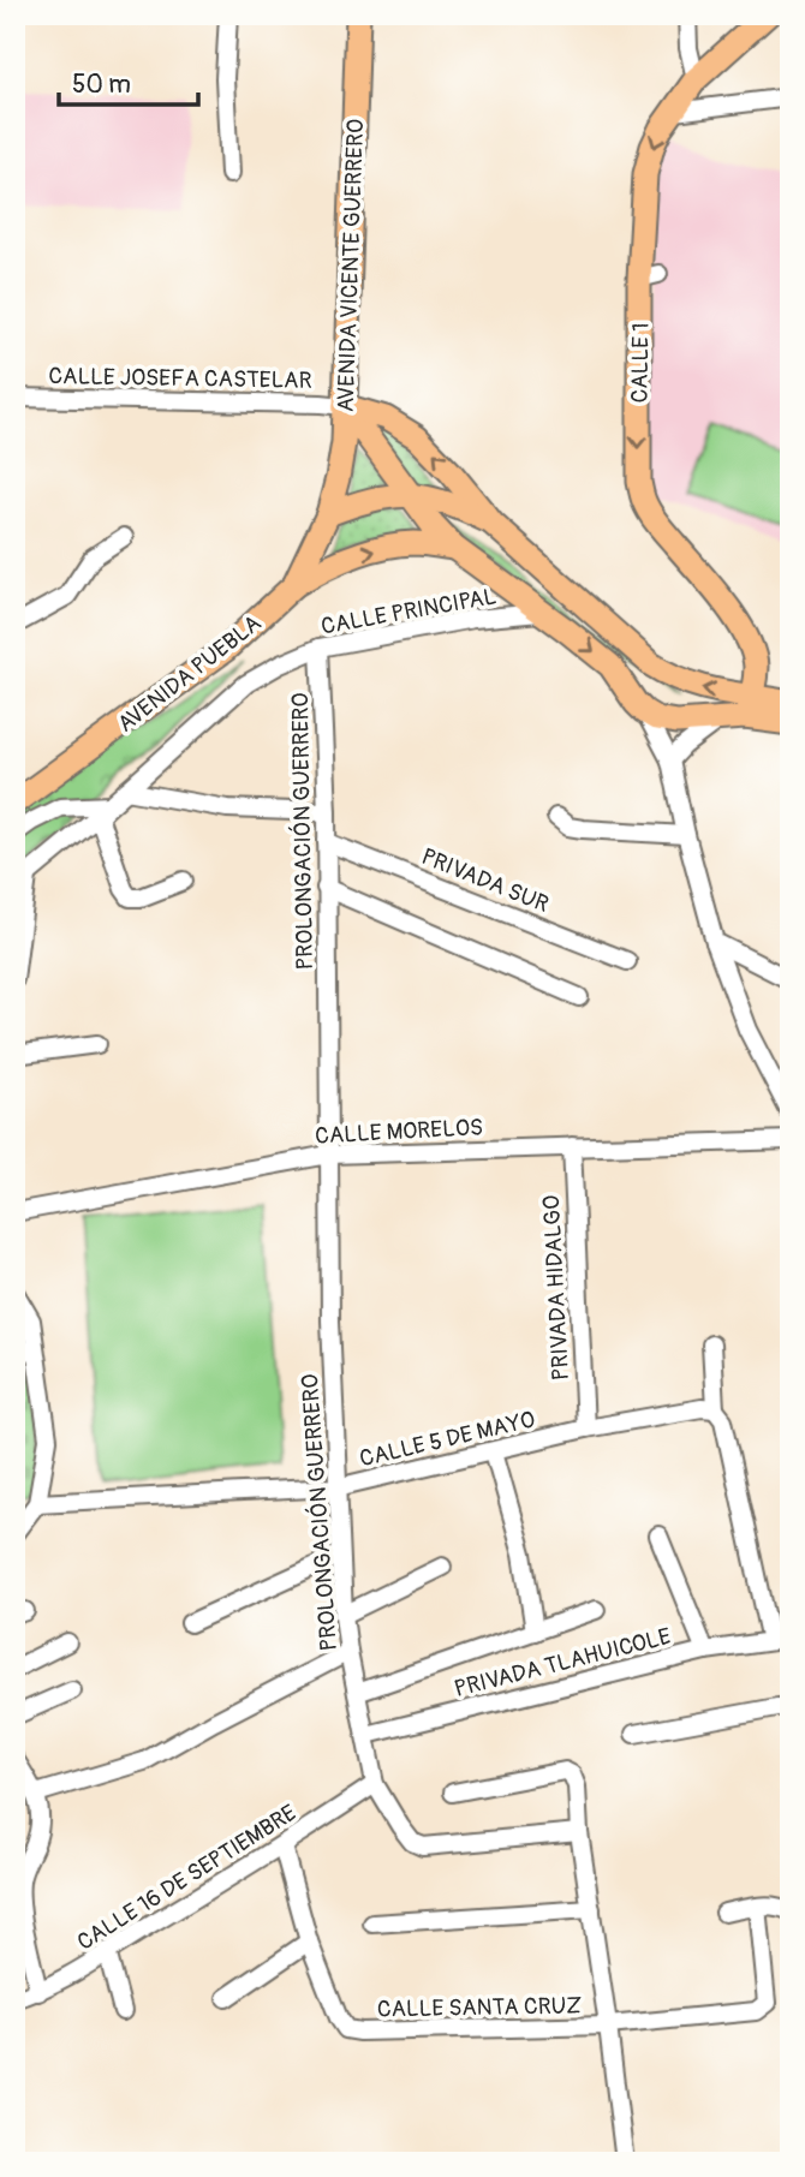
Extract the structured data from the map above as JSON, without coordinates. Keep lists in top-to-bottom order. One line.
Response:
{"streets":{"main road":["AVENIDA VICENTE GUERRERO","CALLE 1","AVENIDA PUEBLA"],"street":["CALLE JOSEFA CASTELAR","CALLE PRINCIPAL","PROLONGACIÓN GUERRERO","PRIVADA SUR","CALLE MORELOS","PRIVADA HIDALGO","CALLE 5 DE MAYO","PRIVADA TLAHUICOLE","CALLE 16 DE SEPTIEMBRE","CALLE SANTA CRUZ"]},"crossings":[["AVENIDA VICENTE GUERRERO","CALLE JOSEFA CASTELAR"],["AVENIDA VICENTE GUERRERO","AVENIDA PUEBLA"],["CALLE PRINCIPAL","PROLONGACIÓN GUERRERO"],["PROLONGACIÓN GUERRERO","PRIVADA SUR"],["PROLONGACIÓN GUERRERO","CALLE MORELOS"],["PROLONGACIÓN GUERRERO","CALLE 5 DE MAYO"],["PROLONGACIÓN GUERRERO","PRIVADA TLAHUICOLE"],["PROLONGACIÓN GUERRERO","CALLE 16 DE SEPTIEMBRE"],["CALLE MORELOS","PRIVADA HIDALGO"],["PRIVADA HIDALGO","CALLE 5 DE MAYO"],["CALLE 16 DE SEPTIEMBRE","CALLE SANTA CRUZ"]],"one_way":["CALLE 1"],"scale_bar":"50 m"}
